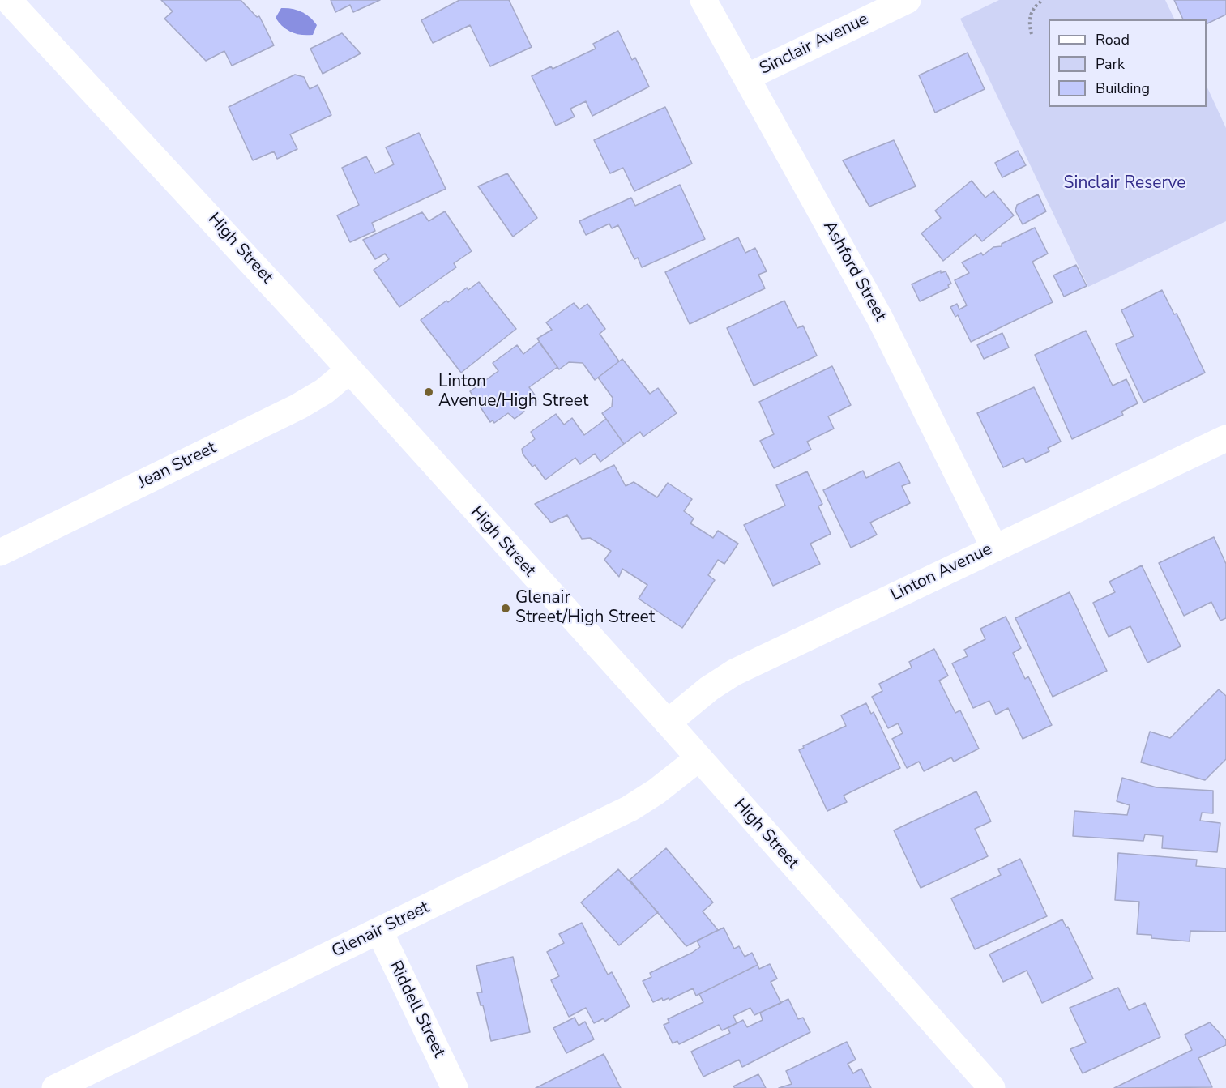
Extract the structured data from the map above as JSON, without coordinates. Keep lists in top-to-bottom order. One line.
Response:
{"streets":{"street":["Sinclair Avenue","High Street","Ashford Street","Jean Street","Linton Avenue","Glenair Street","Riddell Street"]},"crossings":[["Sinclair Avenue","Ashford Street"],["High Street","Jean Street"],["High Street","Linton Avenue"],["High Street","Glenair Street"],["Ashford Street","Linton Avenue"],["Glenair Street","Riddell Street"]],"parks":["Sinclair Reserve"],"places":["Linton Avenue/High Street","Glenair Street/High Street"],"legend":["Road","Park","Building"]}
